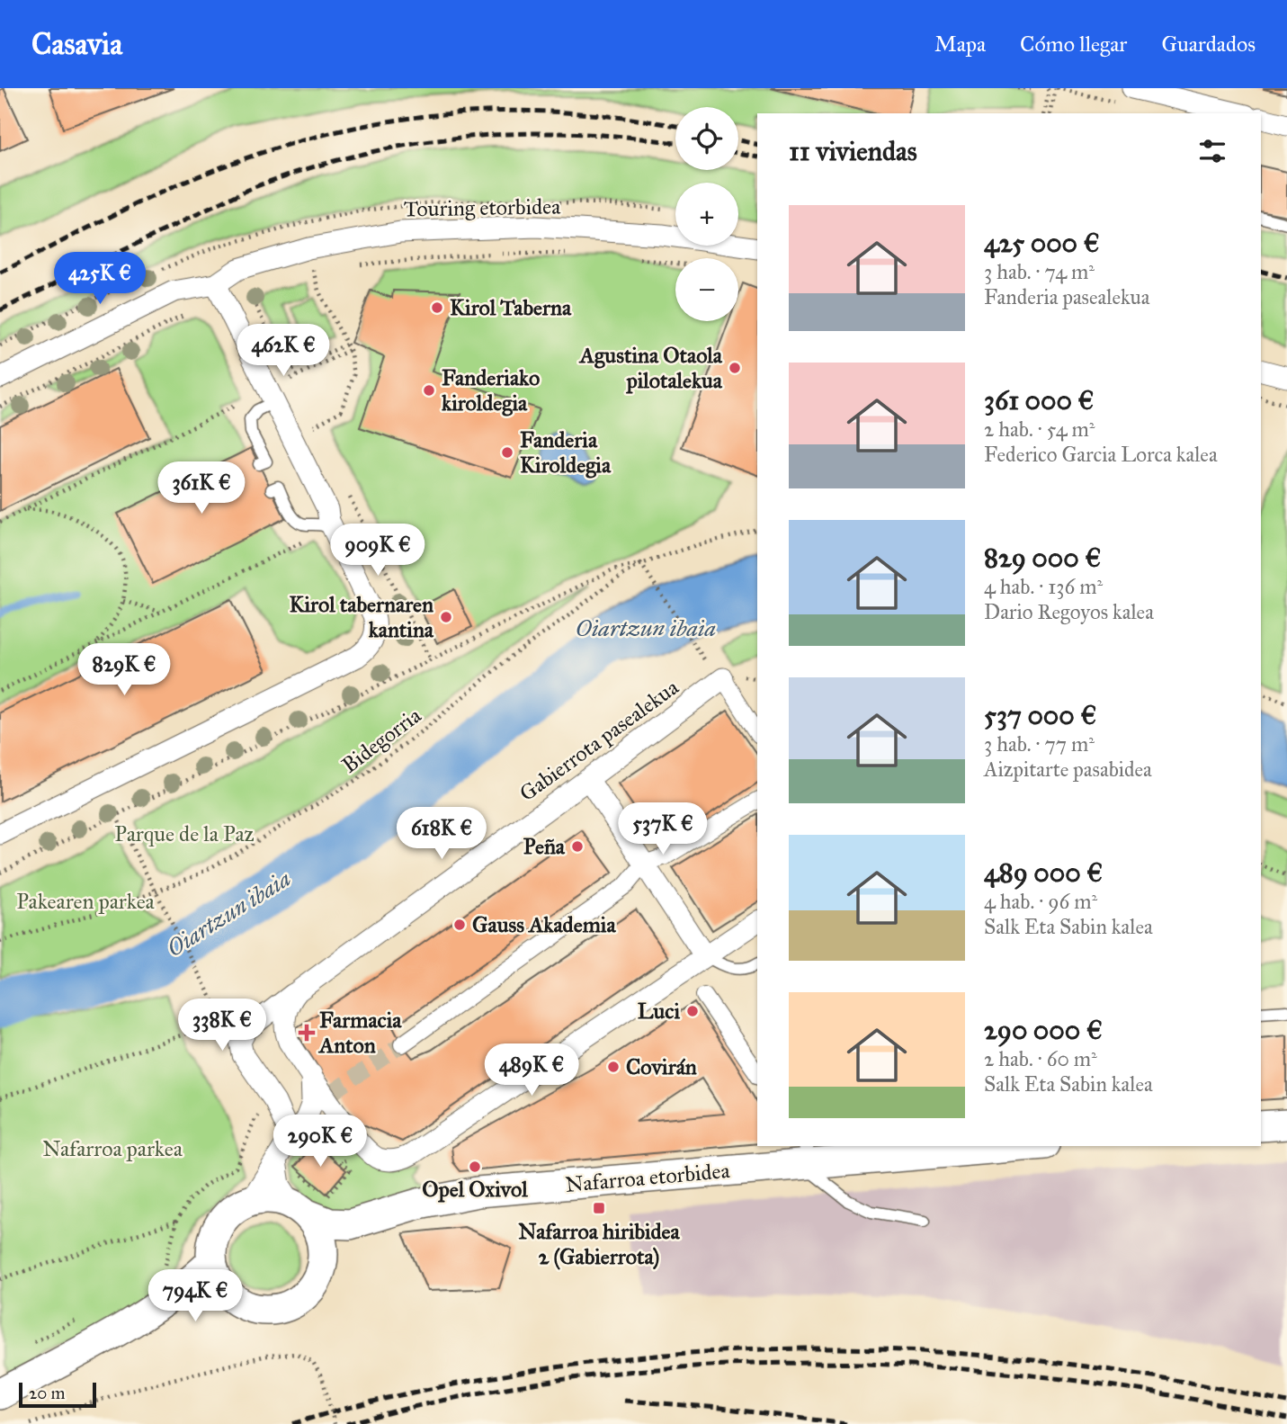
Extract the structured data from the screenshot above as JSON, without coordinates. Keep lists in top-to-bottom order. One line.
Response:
{"streets":{"main road":["Nafarroa etorbidea"],"street":["Touring etorbidea","Gabierrota pasealekua"],"path":["Bidegorria"]},"water":["Oiartzun ibaia"],"parks":["Parque de la Paz","Pakearen parkea","Nafarroa parkea"],"places":{"other":["Kirol Taberna","Agustina Otaola pilotalekua","Fanderiako kiroldegia","Fanderia Kiroldegia","Kirol tabernaren kantina","Peña","Gauss Akademia","Luci","Covirán","Opel Oxivol"],"health":["Farmacia Anton"],"transit":["Nafarroa hiribidea 2 (Gabierrota)"]},"scale_bar":"20 m","page":{"header":"Casavia","nav":["Mapa","Cómo llegar","Guardados"],"map_buttons":["+","−"],"heading":"11 viviendas","list":[{"name":"425 000 €","note":"3 hab. · 74 m² · Fanderia pasealekua"},{"name":"361 000 €","note":"2 hab. · 54 m² · Federico Garcia Lorca kalea"},{"name":"829 000 €","note":"4 hab. · 136 m² · Dario Regoyos kalea"},{"name":"537 000 €","note":"3 hab. · 77 m² · Aizpitarte pasabidea"},{"name":"489 000 €","note":"4 hab. · 96 m² · Salk Eta Sabin kalea"},{"name":"290 000 €","note":"2 hab. · 60 m² · Salk Eta Sabin kalea"}],"price":["425K €","462K €","361K €","909K €","829K €","537K €","618K €","338K €","489K €","290K €","794K €"],"scale":"20 m"}}
